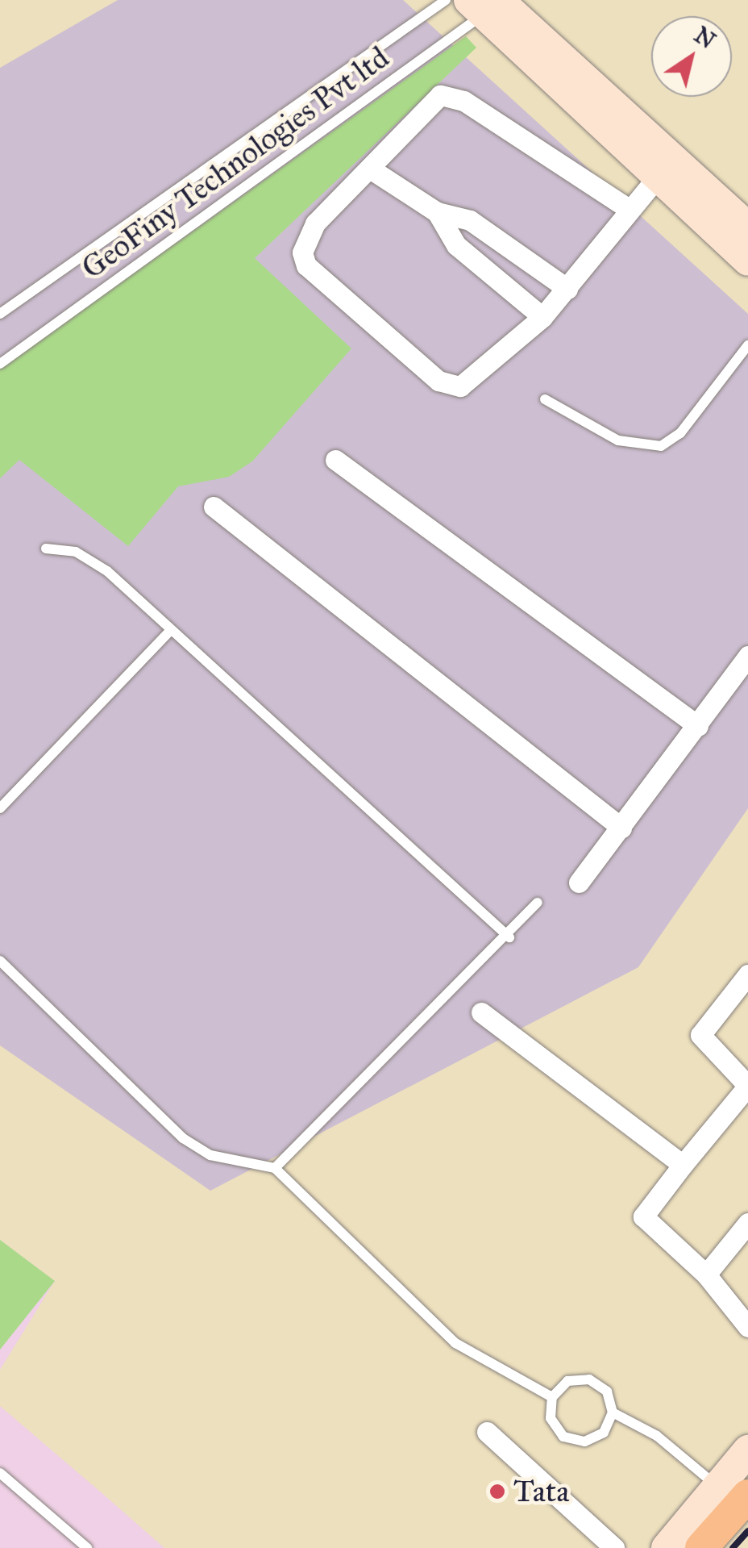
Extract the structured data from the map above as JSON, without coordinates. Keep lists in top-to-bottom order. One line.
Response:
{"streets":{"lane":["GeoFiny Technologies Pvt ltd"]},"places":["Tata"],"north":"top right"}
